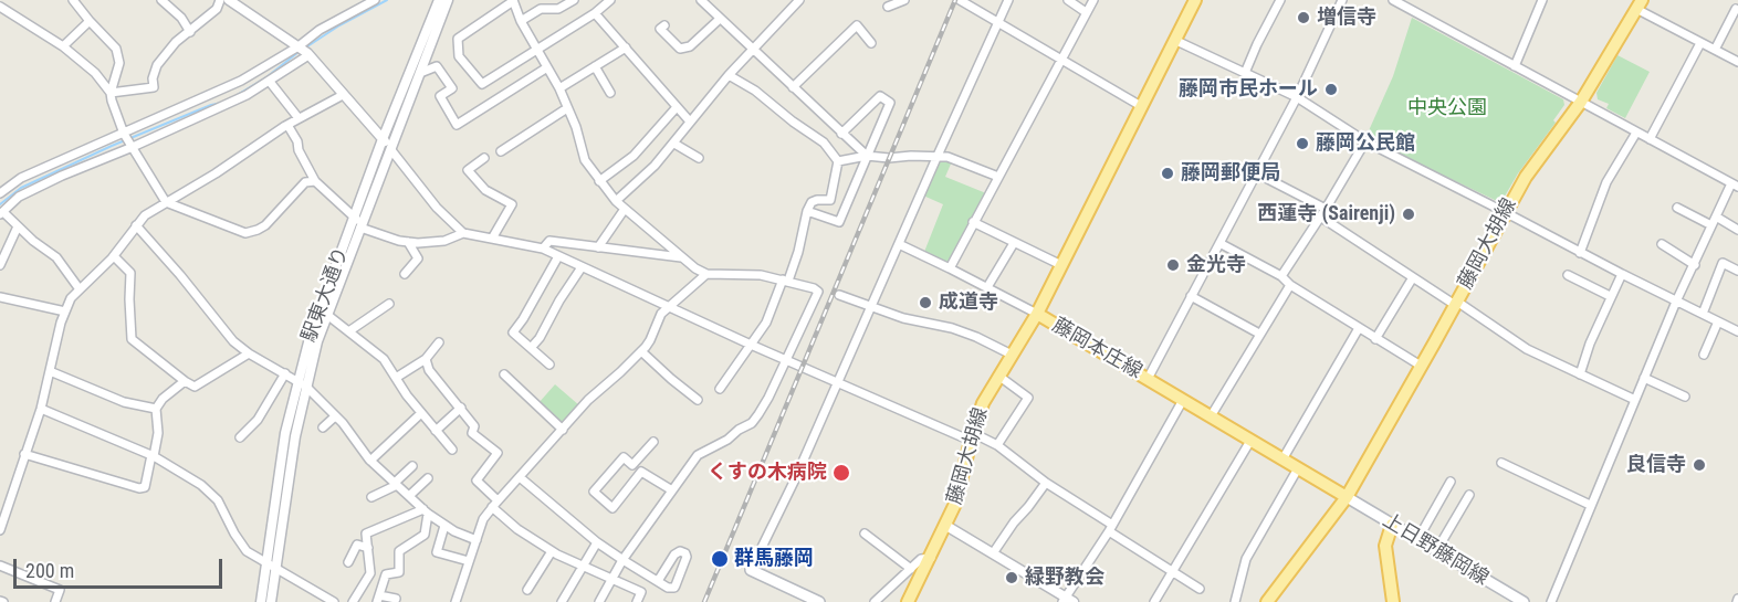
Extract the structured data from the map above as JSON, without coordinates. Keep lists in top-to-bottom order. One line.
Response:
{"streets":{"main road":["藤岡大胡線","藤岡本庄線","上日野藤岡線"],"street":["駅東大通り"]},"crossings":[["藤岡大胡線","藤岡本庄線"],["藤岡大胡線","上日野藤岡線"],["藤岡本庄線","上日野藤岡線"]],"parks":["中央公園"],"places":["増信寺","藤岡市民ホール","藤岡公民館","藤岡郵便局","西蓮寺 (Sairenji)","金光寺","成道寺","良信寺","くすの木病院","群馬藤岡","緑野教会"],"scale_bar":"200 m"}
